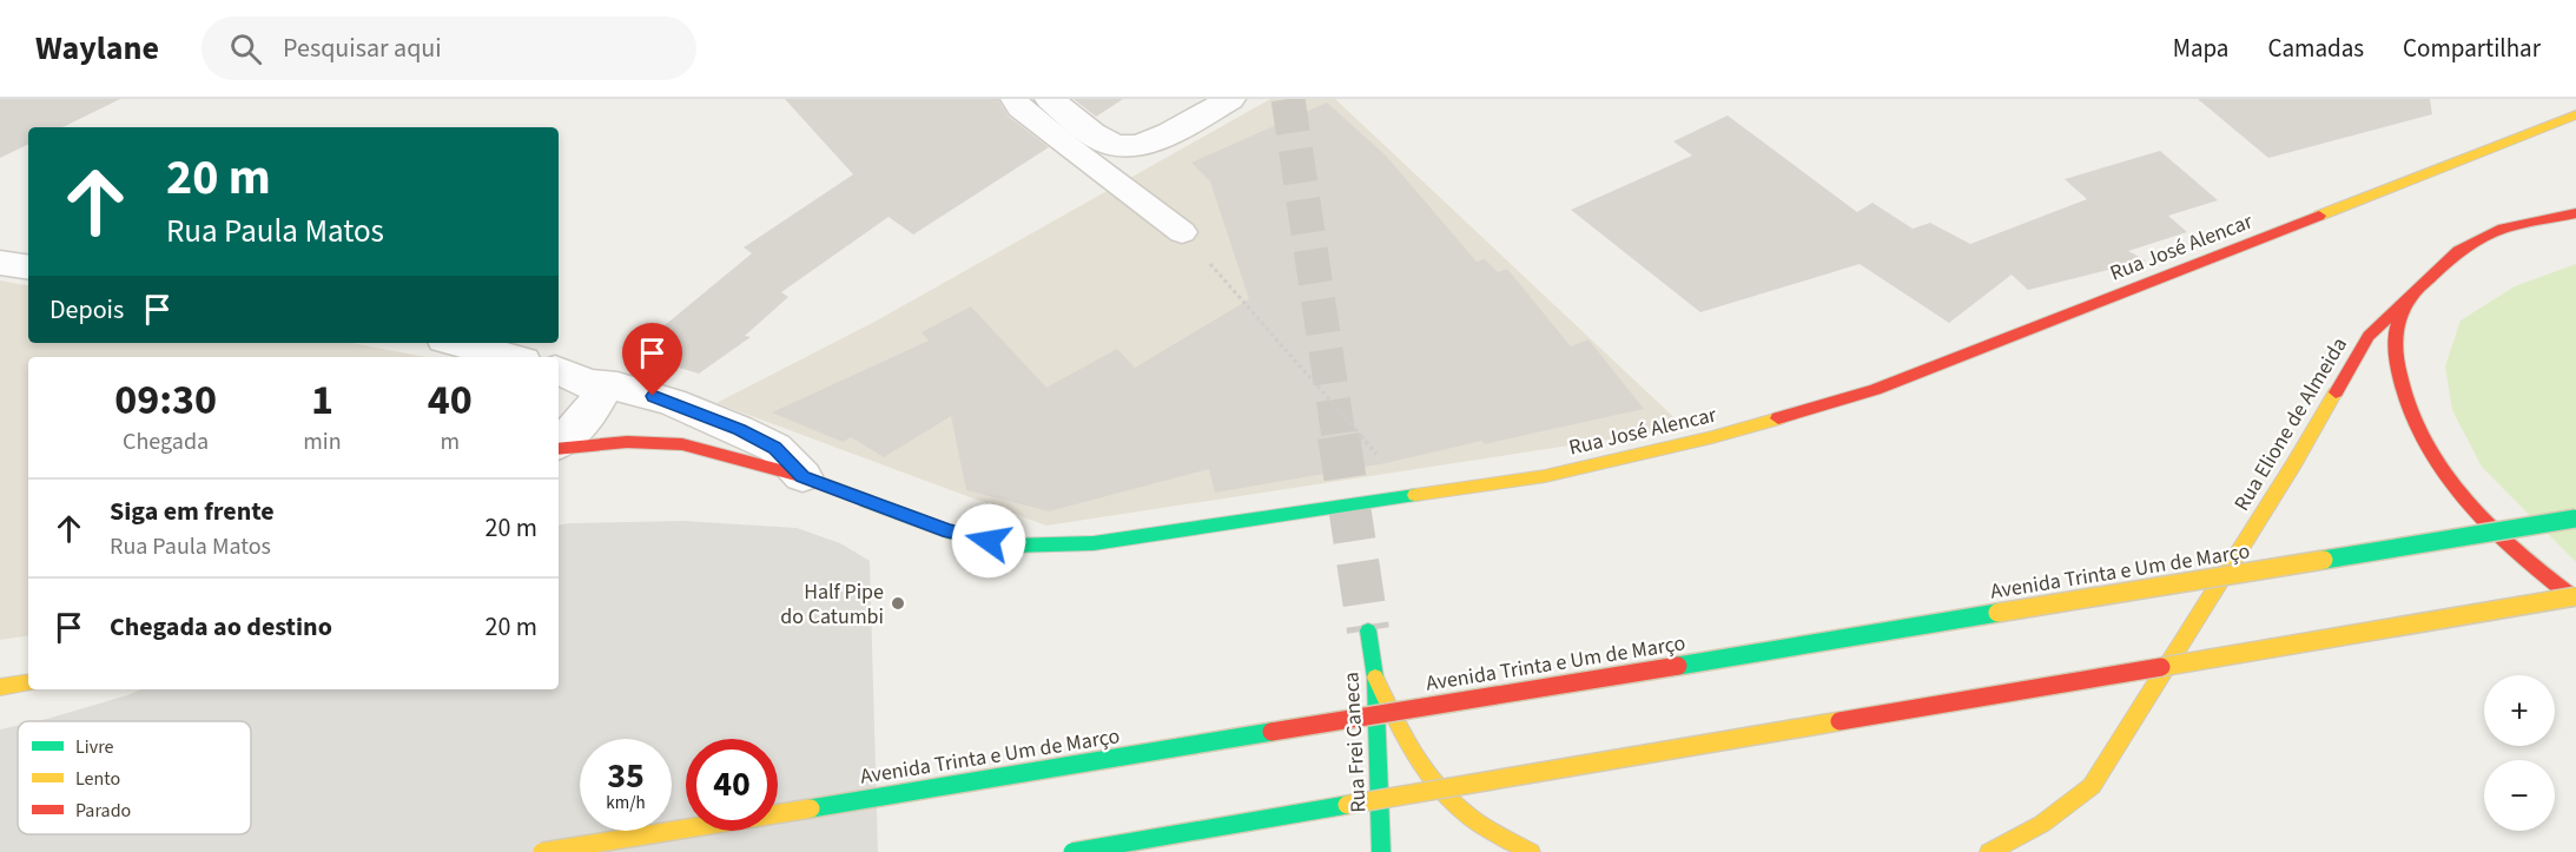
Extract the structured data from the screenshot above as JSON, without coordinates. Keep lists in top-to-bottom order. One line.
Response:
{"streets":{"main road":["Rua José Alencar","Rua Elione de Almeida","Avenida Trinta e Um de Março","Rua Frei Caneca"]},"places":["Half Pipe do Catumbi"],"legend":["Livre","Lento","Parado"],"page":{"header":"Waylane","search":"Pesquisar aqui","nav":["Mapa","Camadas","Compartilhar"],"turn":["20 m","Rua Paula Matos"],"then":"Depois","eta":["09:30","Chegada","1","min","40","m"],"list":[{"name":"Siga em frente","note":"Rua Paula Matos","value":"20 m"},{"name":"Chegada ao destino","value":"20 m"}],"map_buttons":["+","−"],"speed":"35 km/h","limit":"40"}}
